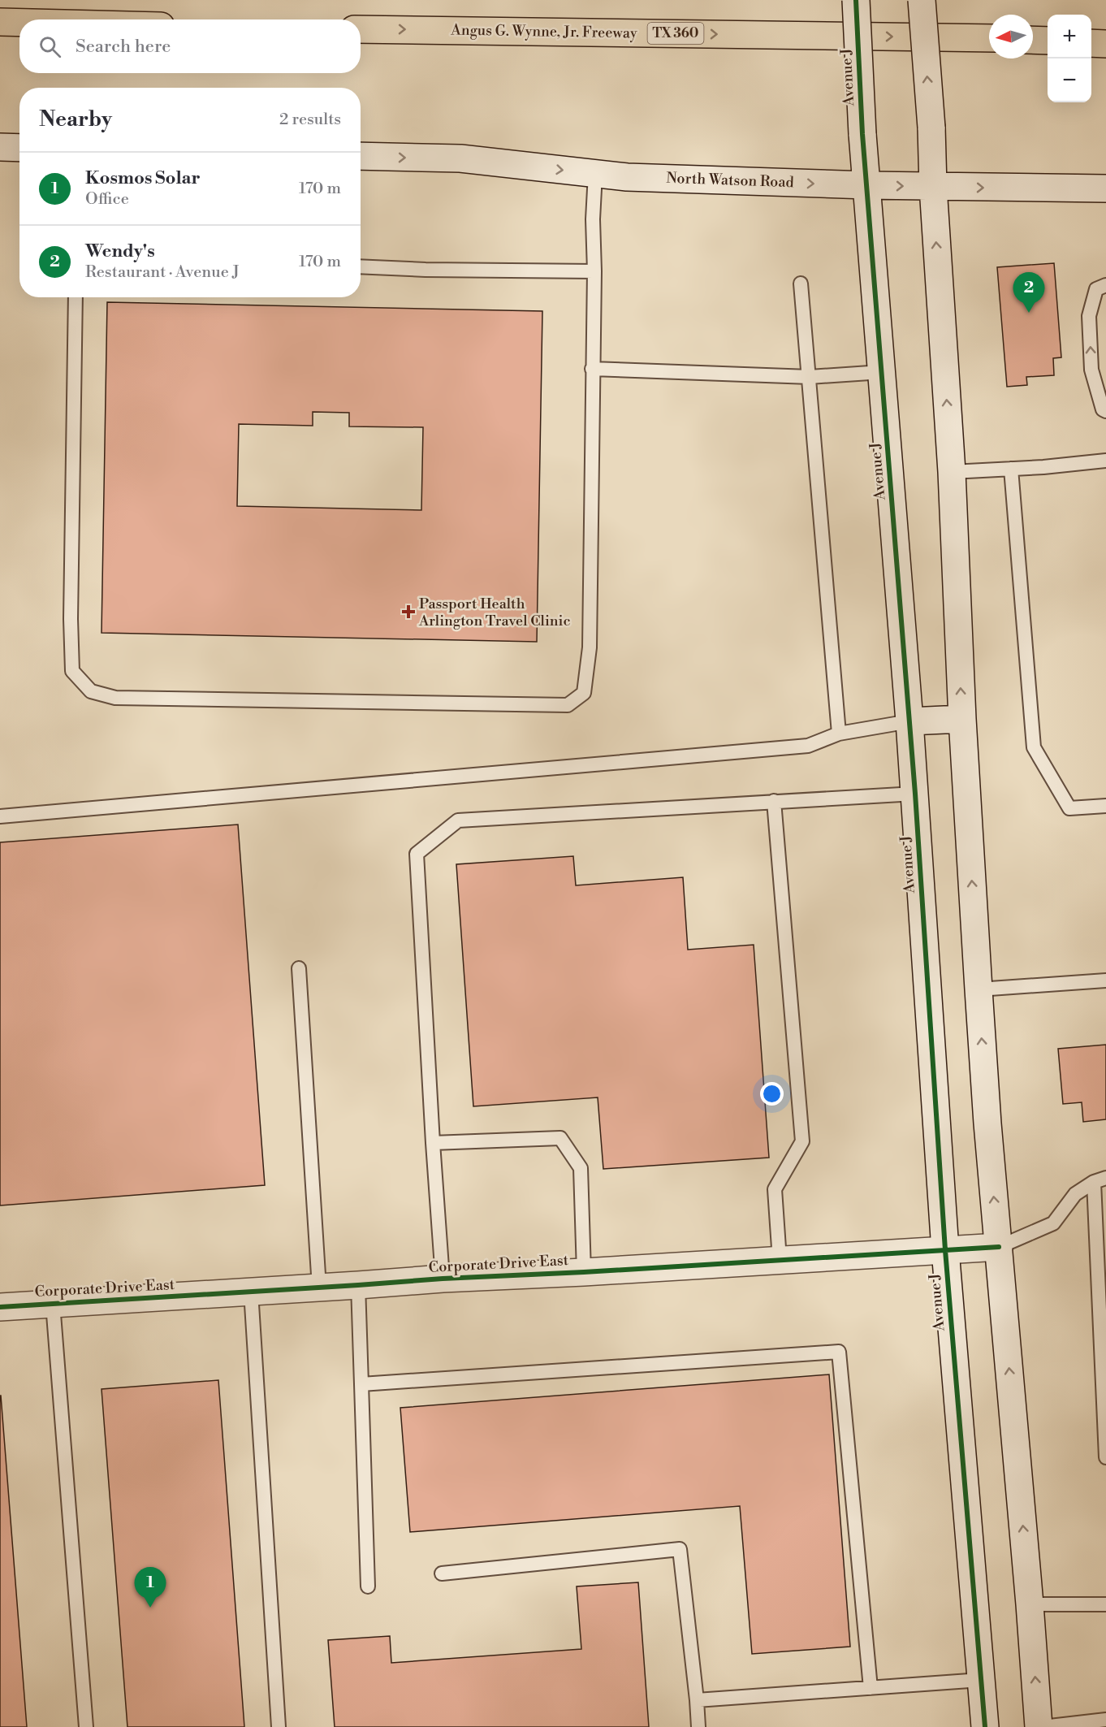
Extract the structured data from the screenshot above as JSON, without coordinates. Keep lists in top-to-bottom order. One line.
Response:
{"streets":{"highway":["Angus G. Wynne, Jr. Freeway","TX 360"],"street":["Avenue J","North Watson Road","Corporate Drive East"]},"crossings":[["Avenue J","North Watson Road"],["Avenue J","Corporate Drive East"]],"one_way":["Angus G. Wynne, Jr. Freeway","North Watson Road"],"places":{"health":["Passport Health Arlington Travel Clinic"]},"north":"left","page":{"map_buttons":["+","−"],"search":"Search here","heading":["Nearby","2 results"],"list":[{"mark":"1","name":"Kosmos Solar","note":"Office","value":"170 m"},{"mark":"2","name":"Wendy's","note":"Restaurant · Avenue J","value":"170 m"}],"pins":["2","1"]}}
